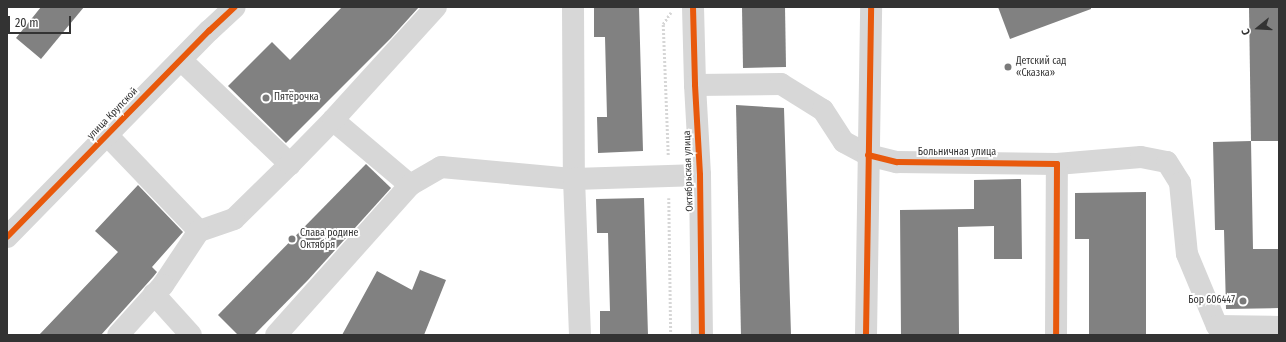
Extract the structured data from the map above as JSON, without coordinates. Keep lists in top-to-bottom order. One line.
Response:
{"streets":{"street":["улица Крупской","Больничная улица","Октябрьская улица"]},"crossings":[["Больничная улица","Октябрьская улица"]],"places":["Детский сад «Сказка»","Пятёрочка","Слава родине Октября","Бор 606447"],"scale_bar":"20 m","north":"left"}
